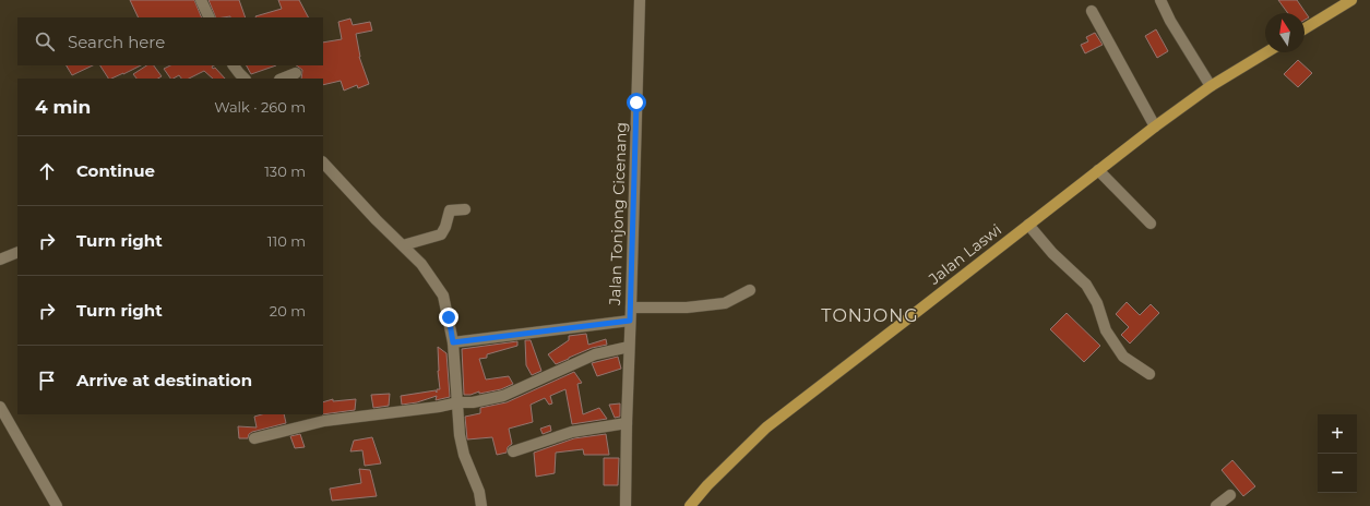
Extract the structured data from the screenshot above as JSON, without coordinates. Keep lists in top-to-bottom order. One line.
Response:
{"streets":{"main road":["Jalan Laswi"],"street":["Jalan Tonjong Cicenang"]},"districts":["TONJONG"],"north":"top","page":{"search":"Search here","heading":["4 min","Walk · 260 m"],"list":[["Continue","130 m"],["Turn right","110 m"],["Turn right","20 m"],"Arrive at destination"],"map_buttons":["+","−"]}}
